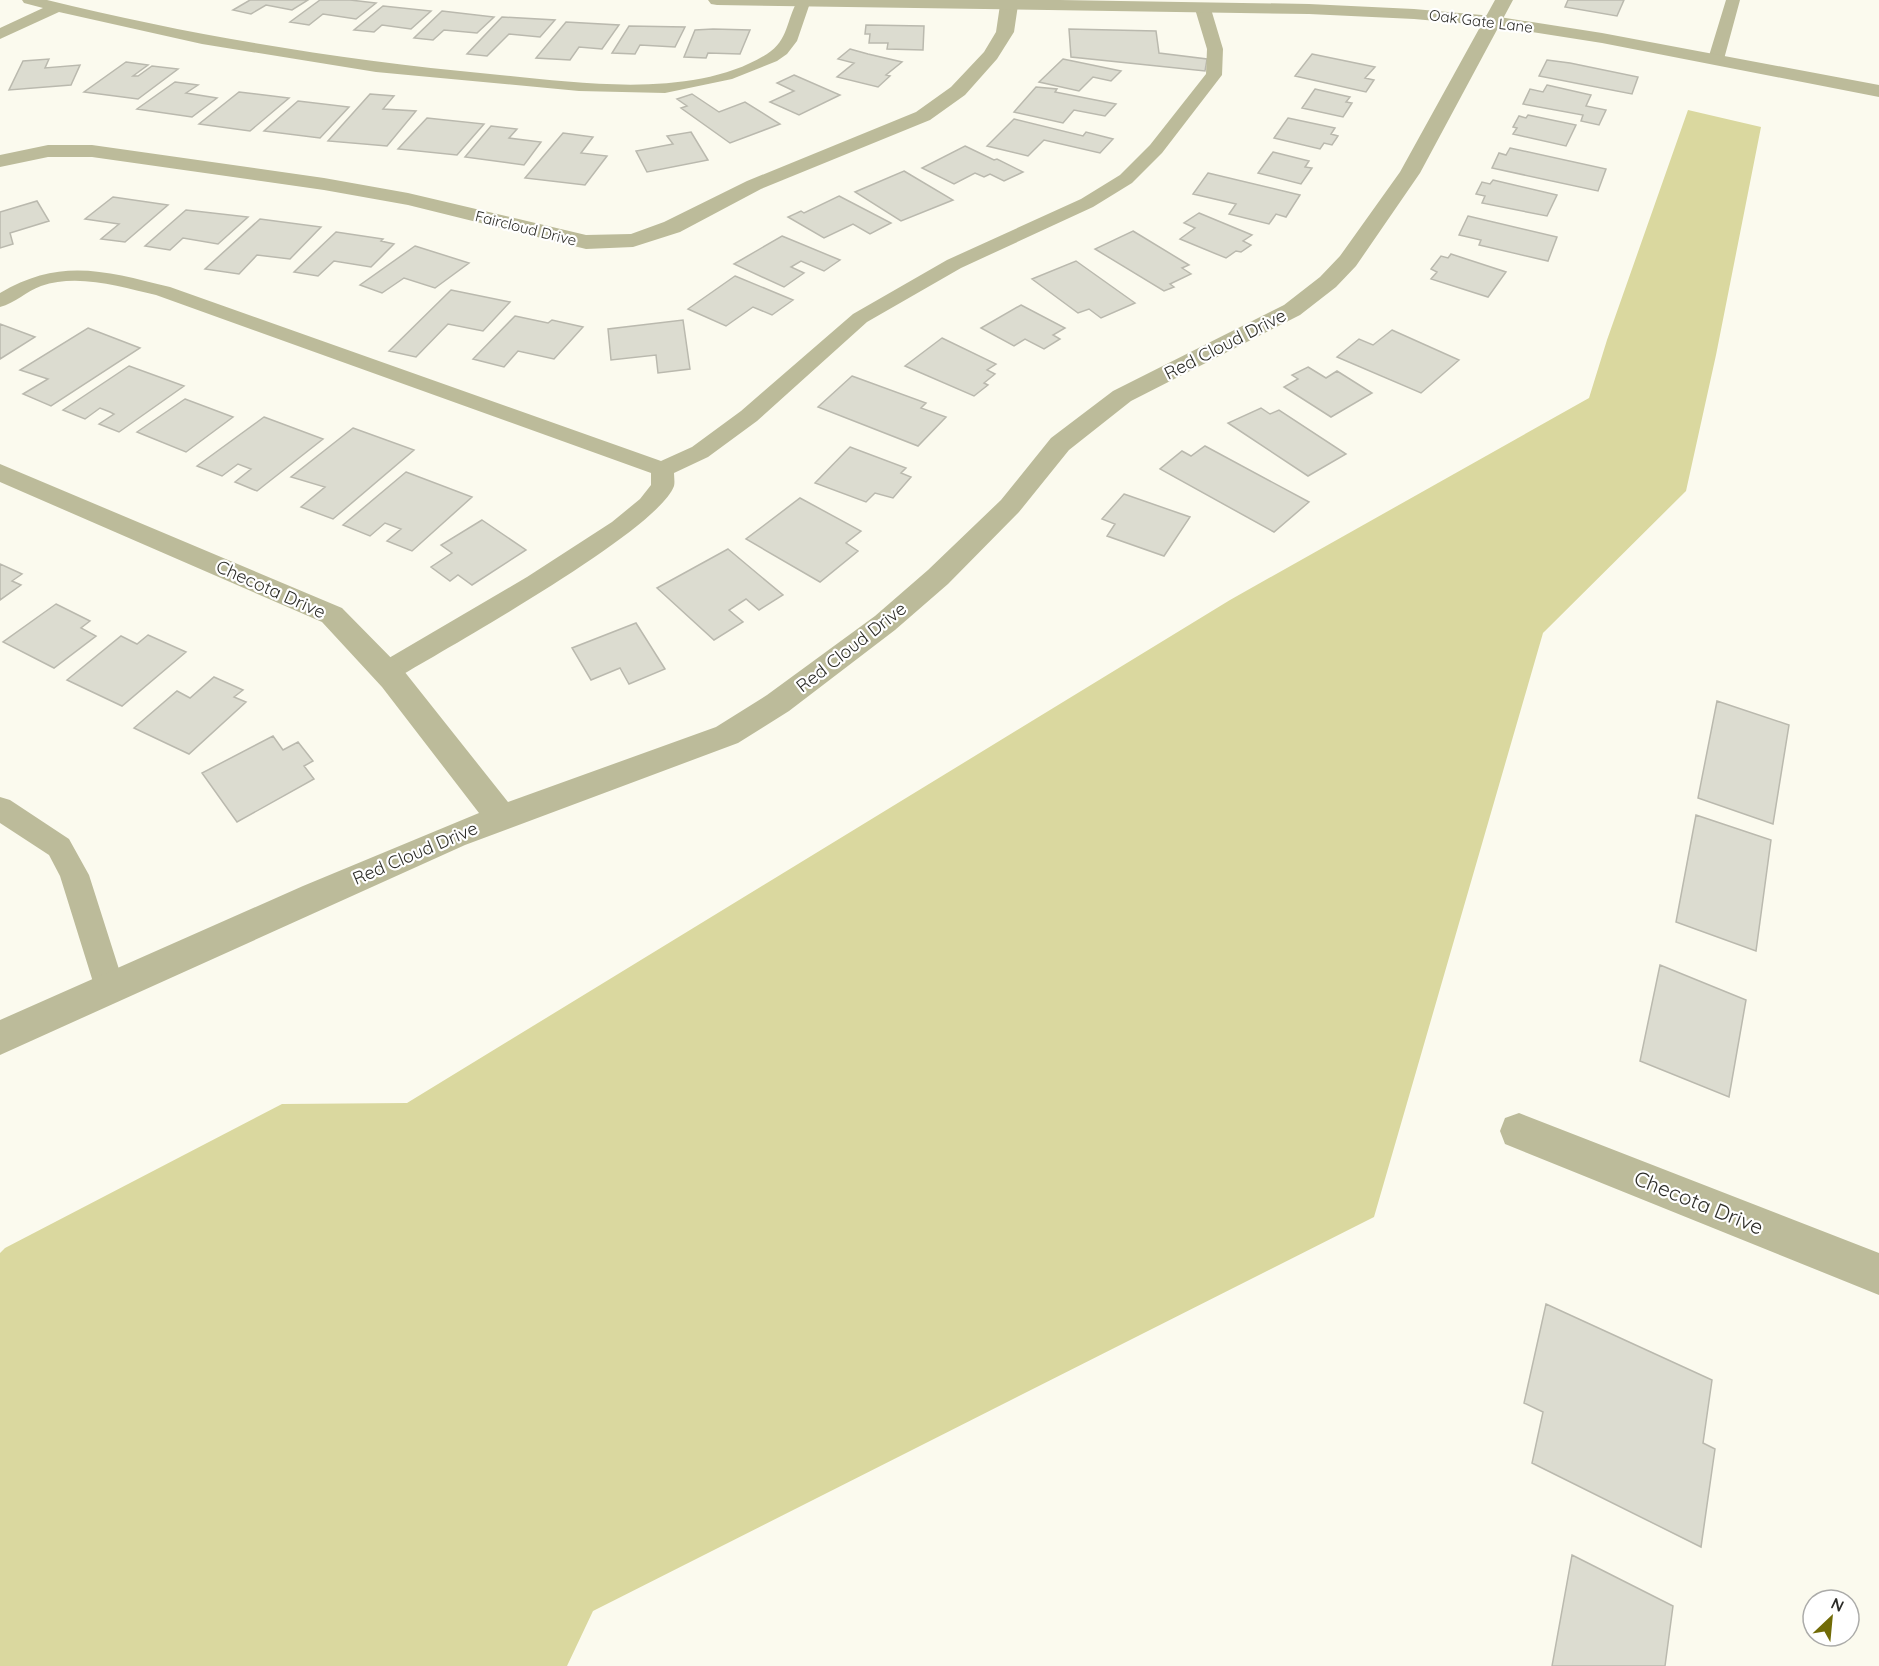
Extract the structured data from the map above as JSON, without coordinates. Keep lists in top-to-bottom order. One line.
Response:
{"streets":{"street":["Oak Gate Lane","Faircloud Drive","Red Cloud Drive","Checota Drive"]},"crossings":[["Oak Gate Lane","Faircloud Drive"],["Oak Gate Lane","Red Cloud Drive"],["Red Cloud Drive","Checota Drive"]],"north":"top right"}
